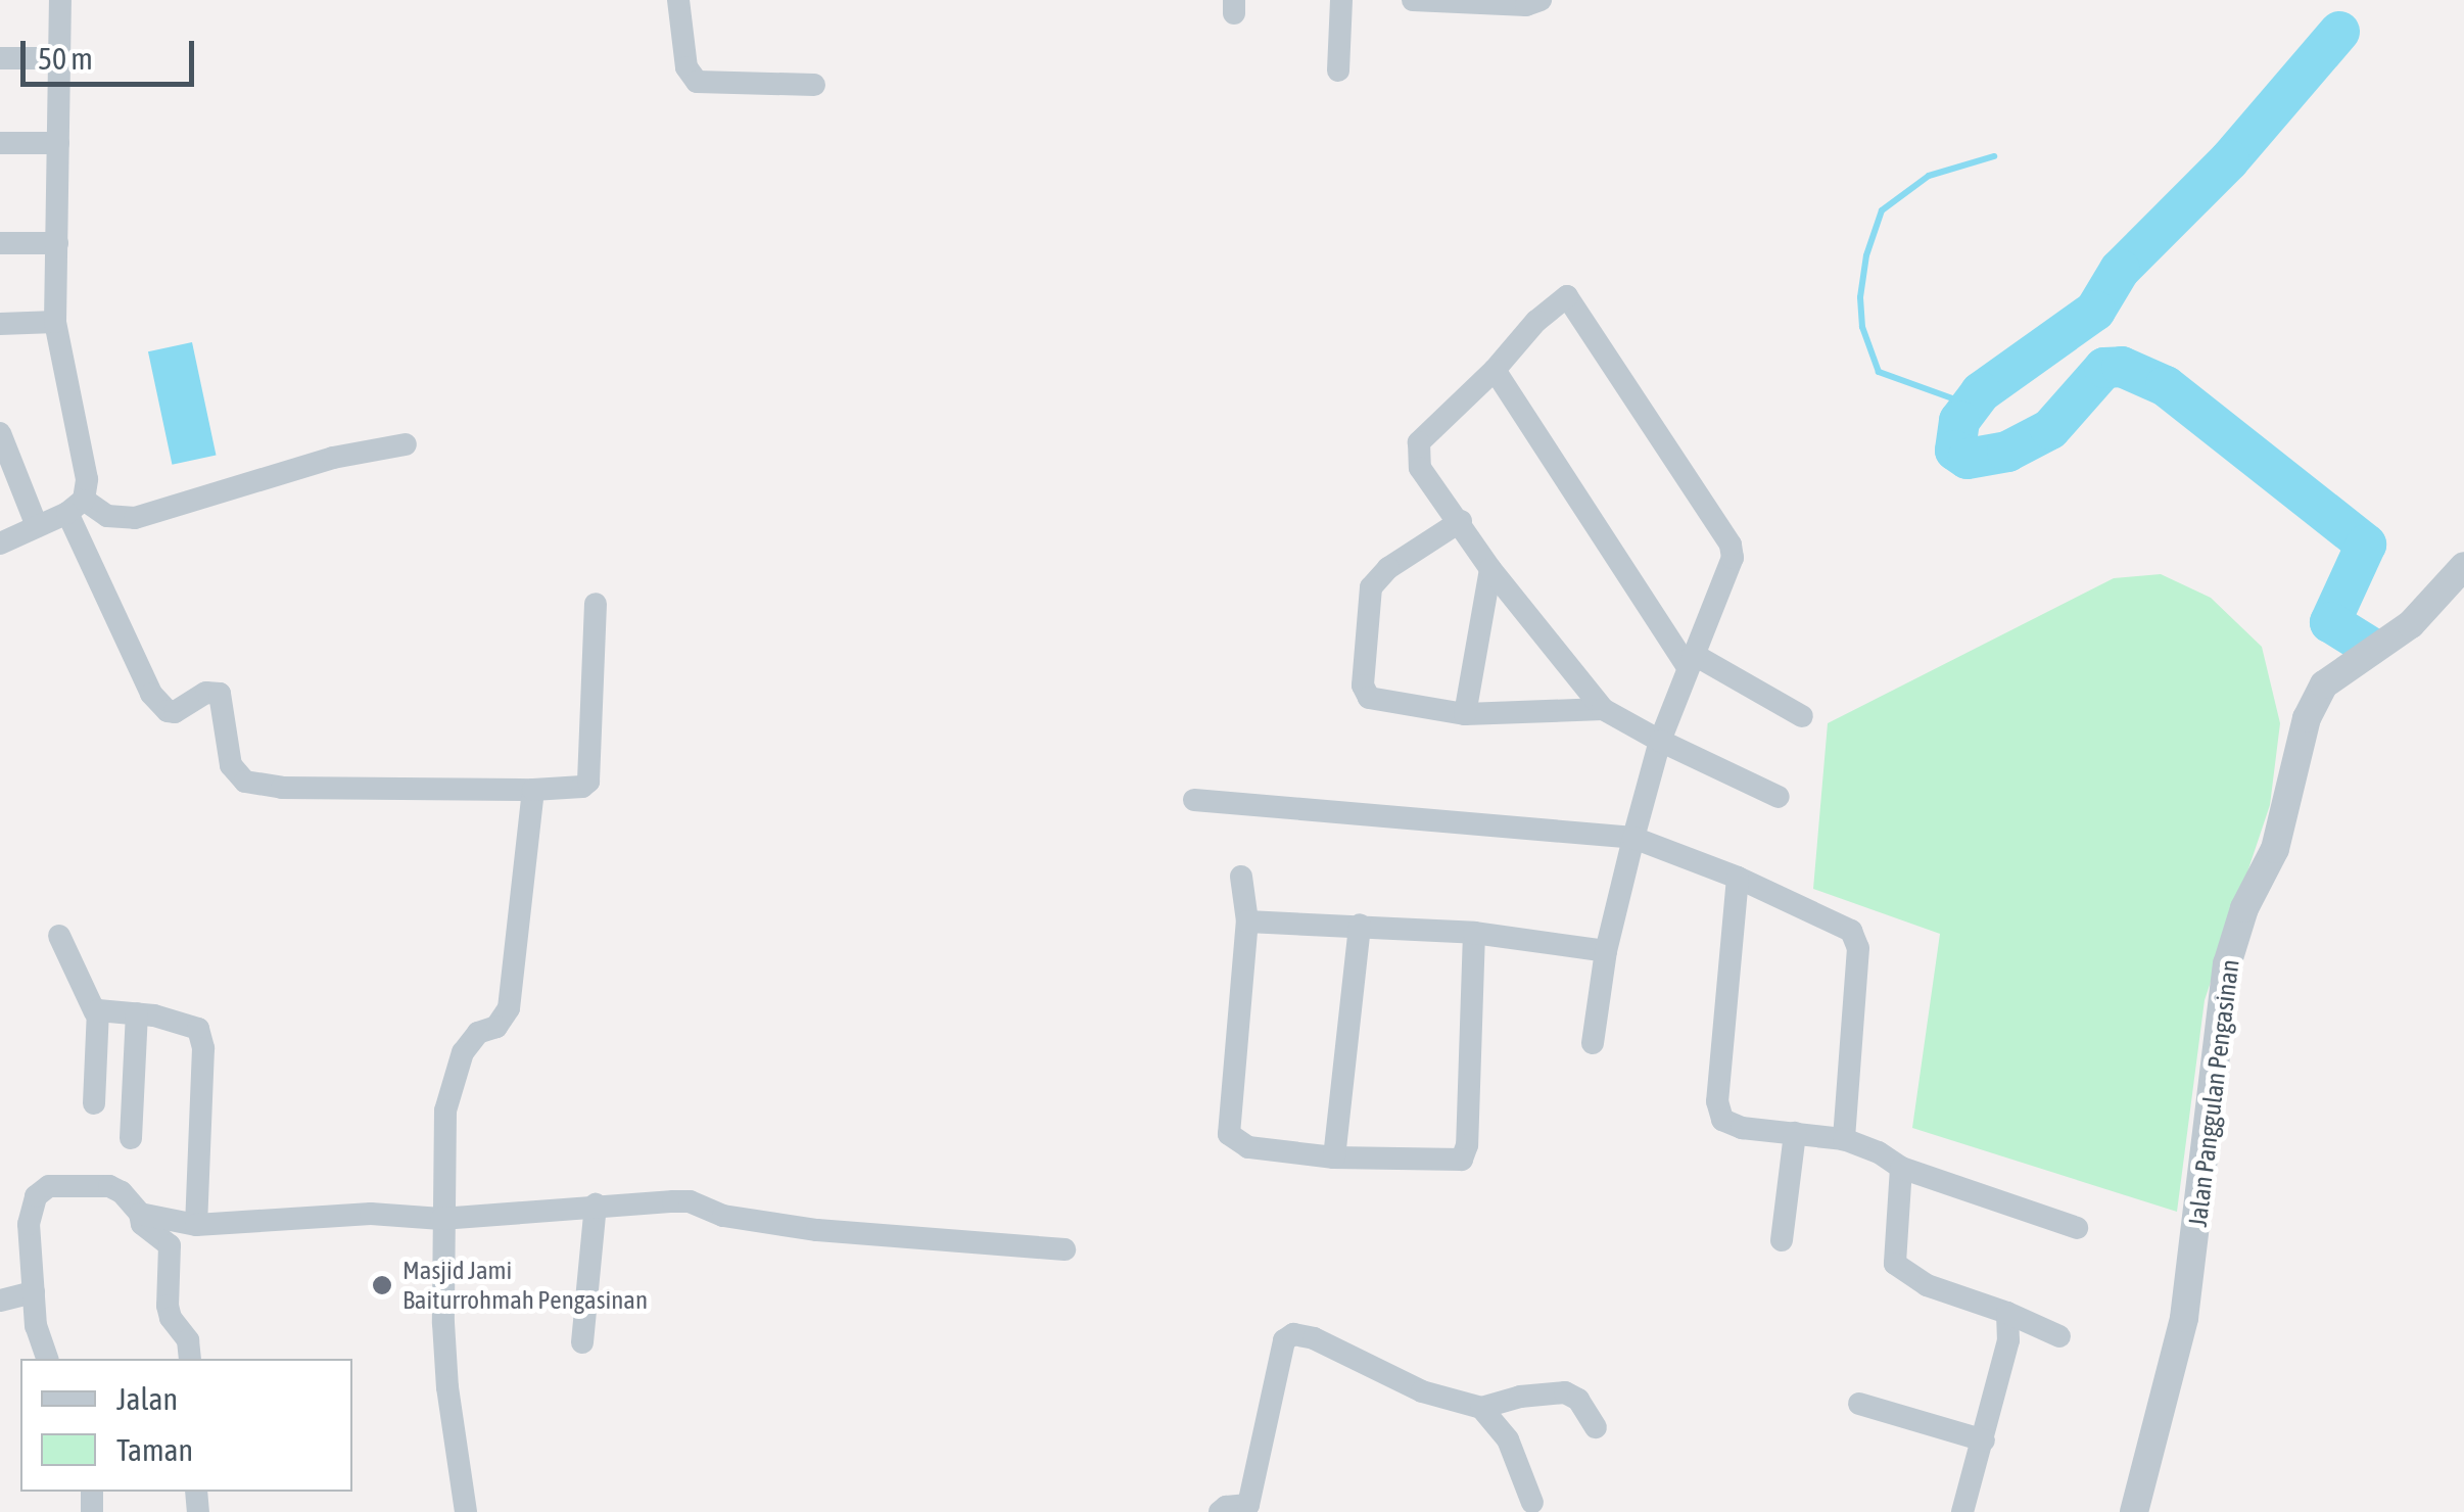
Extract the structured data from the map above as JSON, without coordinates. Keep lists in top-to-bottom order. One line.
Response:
{"streets":{"street":["Jalan Panggulan Pengasinan"]},"places":["Masjid Jami Baiturrohmah Pengasinan"],"legend":["Jalan","Taman"],"scale_bar":"50 m"}
